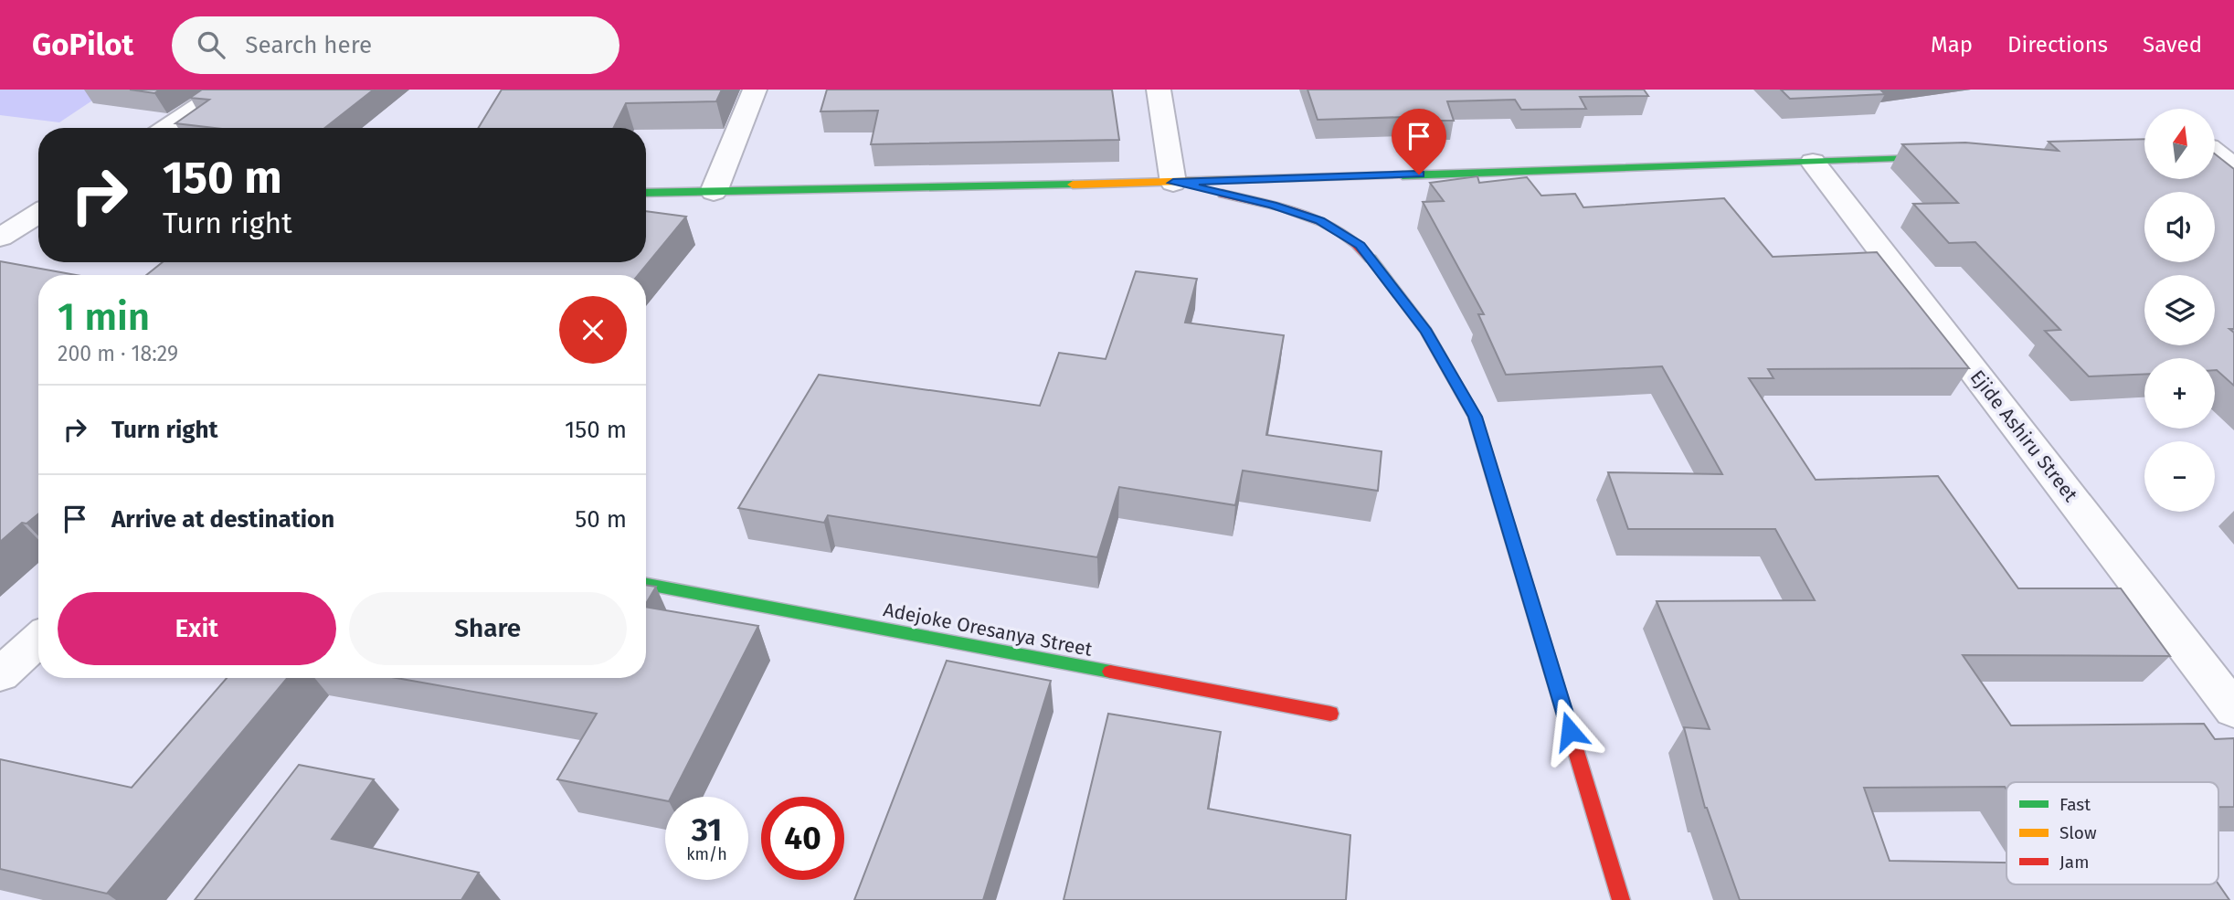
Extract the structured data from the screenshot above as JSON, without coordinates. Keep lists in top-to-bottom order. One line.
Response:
{"streets":{"street":["Ejide Ashiru Street","Adejoke Oresanya Street"]},"legend":["Fast","Slow","Jam"],"north":"top","page":{"header":"GoPilot","search":"Search here","nav":["Map","Directions","Saved"],"map_buttons":["+","−"],"turn":["150 m","Turn right"],"heading":["1 min","200 m · 18:29"],"list":[{"name":"Turn right","value":"150 m"},{"name":"Arrive at destination","value":"50 m"}],"buttons":["Exit","Share"],"speed":"31 km/h","limit":"40"}}
